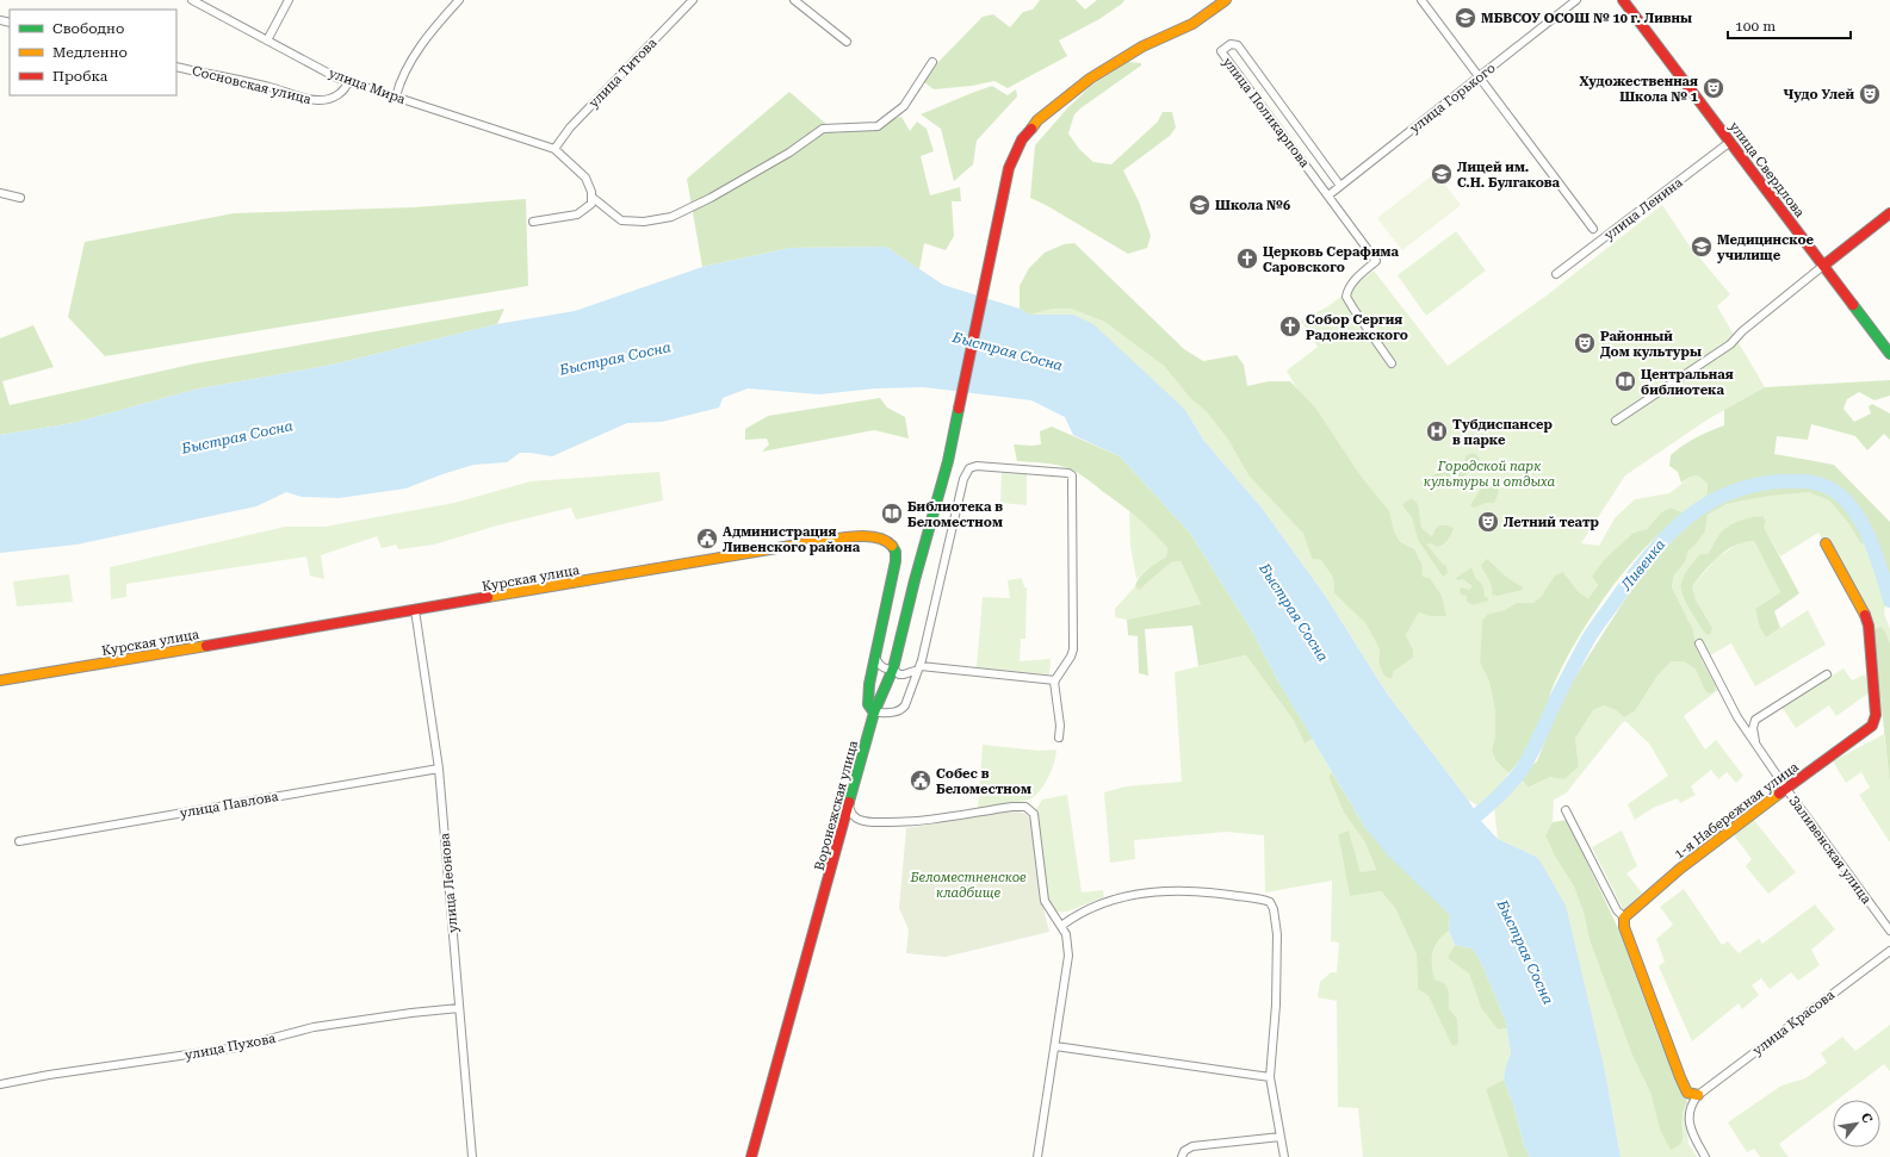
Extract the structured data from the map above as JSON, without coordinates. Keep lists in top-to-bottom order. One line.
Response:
{"streets":{"street":["улица Титова","Сосновская улица","улица Мира","улица Горького","улица Поликарпова","улица Свердлова","улица Ленина","Курская улица","улица Павлова","Воронежская улица","1-я Набережная улица","Заливенская улица","улица Леонова","улица Красова","улица Пухова"]},"crossings":[["улица Титова","улица Мира"],["Сосновская улица","улица Мира"],["улица Горького","улица Поликарпова"],["улица Свердлова","улица Ленина"],["Курская улица","Воронежская улица"],["Курская улица","улица Леонова"],["улица Павлова","улица Леонова"],["1-я Набережная улица","Заливенская улица"],["улица Леонова","улица Пухова"]],"water":["Быстрая Сосна","Ливенка"],"parks":["Городской парк культуры и отдыха","Беломестненское кладбище"],"places":{"school or university":["МБВСОУ ОСОШ № 10 г. Ливны","Лицей им. С.Н. Булгакова","Школа №6","Медицинское училище"],"theatre":["Художественная Школа № 1","Чудо Улей","Районный Дом культуры","Летний театр"],"church":["Церковь Серафима Саровского","Собор Сергия Радонежского"],"library":["Центральная библиотека","Библиотека в Беломестном"],"hospital":["Тубдиспансер в парке"],"public building":["Администрация Ливенского района","Собес в Беломестном"]},"legend":["Свободно","Медленно","Пробка"],"scale_bar":"100 m","north":"top right"}
